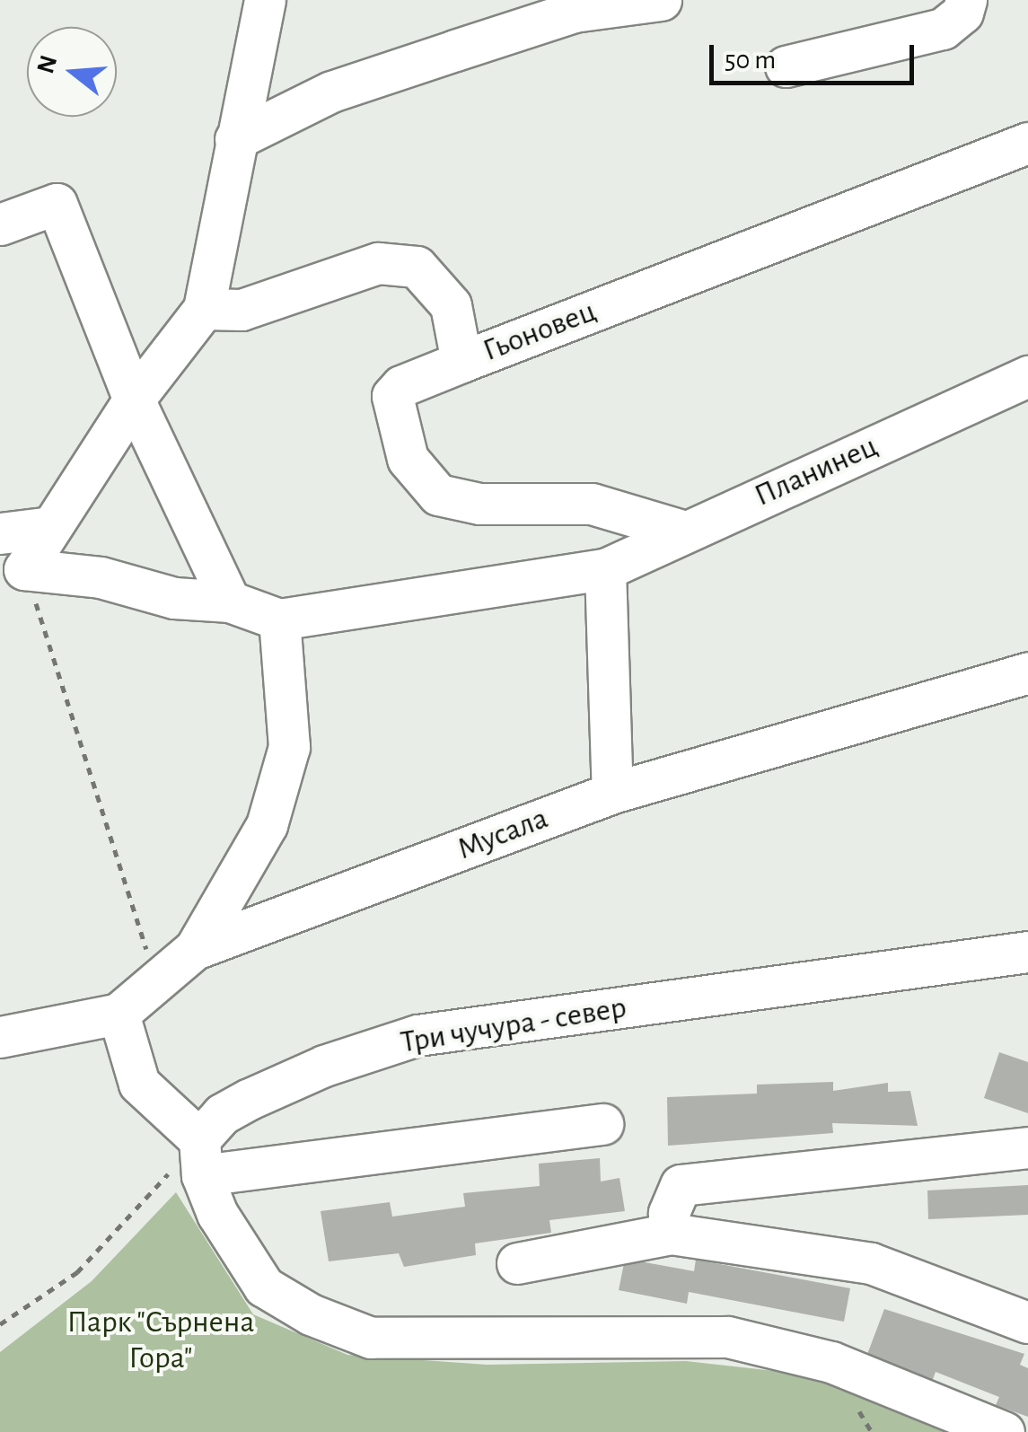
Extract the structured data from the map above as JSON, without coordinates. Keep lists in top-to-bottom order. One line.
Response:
{"streets":{"street":["Гьоновец","Планинец","Мусала","Три чучура - север"]},"crossings":[["Гьоновец","Планинец"]],"parks":["Парк \"Сърнена Гора\""],"scale_bar":"50 m","north":"left"}
